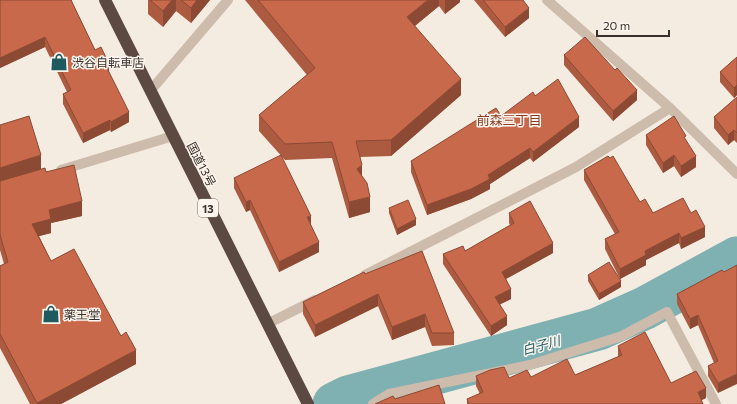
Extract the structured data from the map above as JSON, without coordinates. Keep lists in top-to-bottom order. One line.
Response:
{"streets":{"highway":["国道13号","13"]},"districts":["前森三丁目"],"water":["白子川"],"places":{"shop":["渋谷自転車店","薬王堂"]},"scale_bar":"20 m"}
